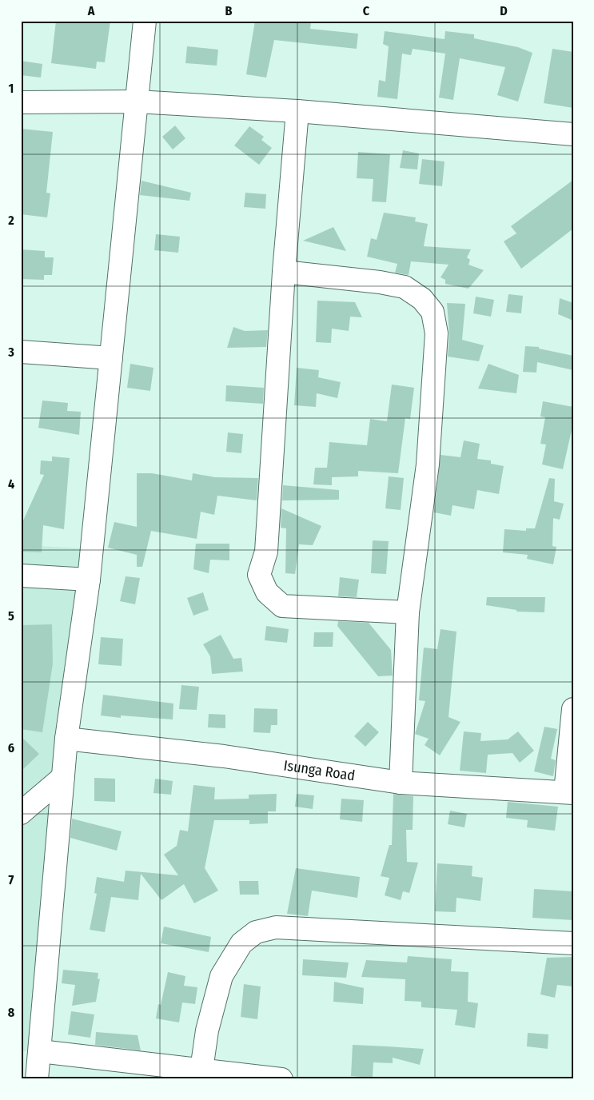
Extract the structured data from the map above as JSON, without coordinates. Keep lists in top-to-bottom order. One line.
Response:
{"streets":{"street":["Isunga Road"]},"grid":{"columns":["A","B","C","D"],"rows":["1","2","3","4","5","6","7","8"]}}
